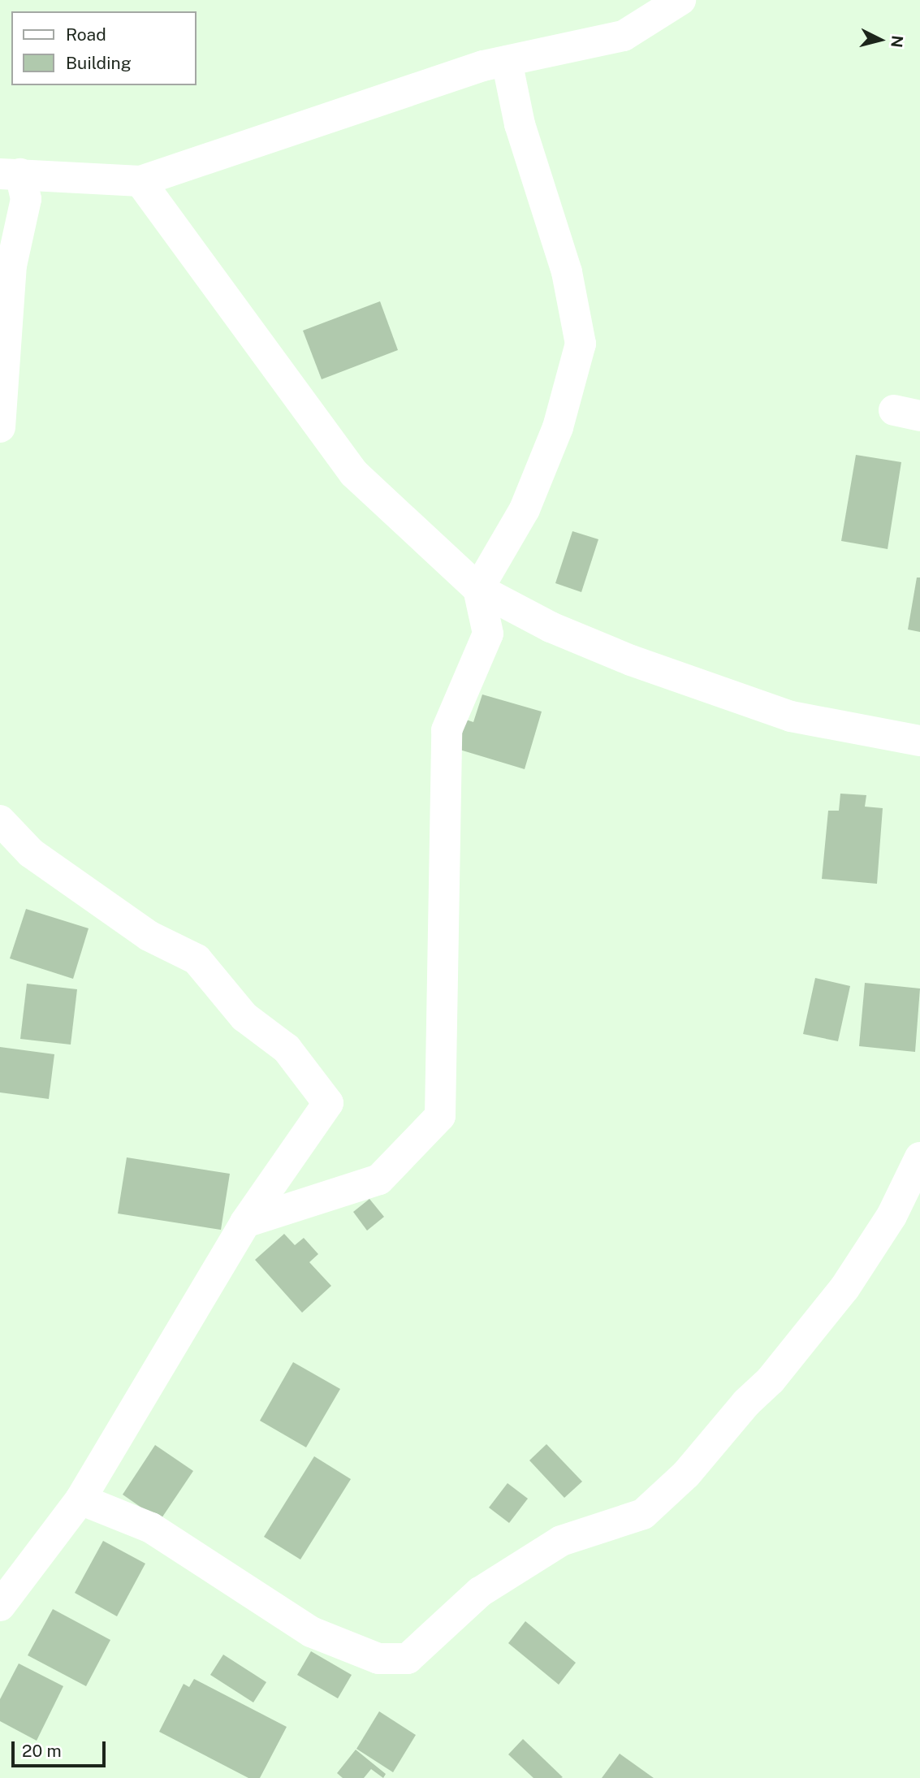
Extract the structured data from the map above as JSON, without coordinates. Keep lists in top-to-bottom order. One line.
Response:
{"legend":["Road","Building"],"scale_bar":"20 m","north":"right"}
